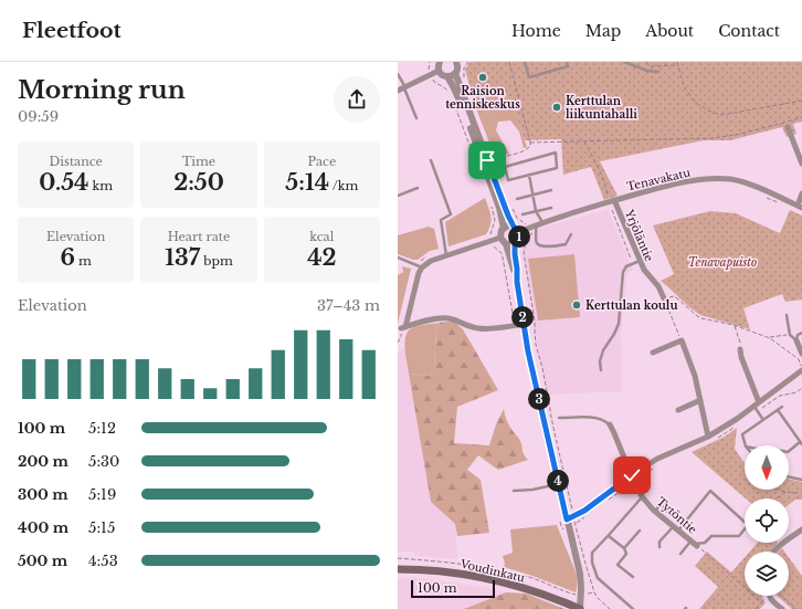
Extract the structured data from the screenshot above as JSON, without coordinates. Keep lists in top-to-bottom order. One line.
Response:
{"streets":{"main road":["Voudinkatu"],"street":["Tenavakatu","Yrjöläntie","Tytöntie"]},"crossings":[["Tenavakatu","Yrjöläntie"]],"parks":["Tenavapuisto"],"places":["Raision tenniskeskus","Kerttulan liikuntahalli","Kerttulan koulu"],"scale_bar":"100 m","north":"bottom","page":{"header":"Fleetfoot","nav":["Home","Map","About","Contact"],"heading":["Morning run","09:59"],"stats":[["Distance","0.54 km"],["Time","2:50"],["Pace","5:14 /km"],["Elevation","6 m"],["Heart rate","137 bpm"],["kcal","42"]],"pins":["1","2","3","4"],"chart":["Elevation","37–43 m"],"list":[{"name":"100 m","note":"5:12"},{"name":"200 m","note":"5:30"},{"name":"300 m","note":"5:19"},{"name":"400 m","note":"5:15"},{"name":"500 m","note":"4:53"}],"scale":"100 m"}}
